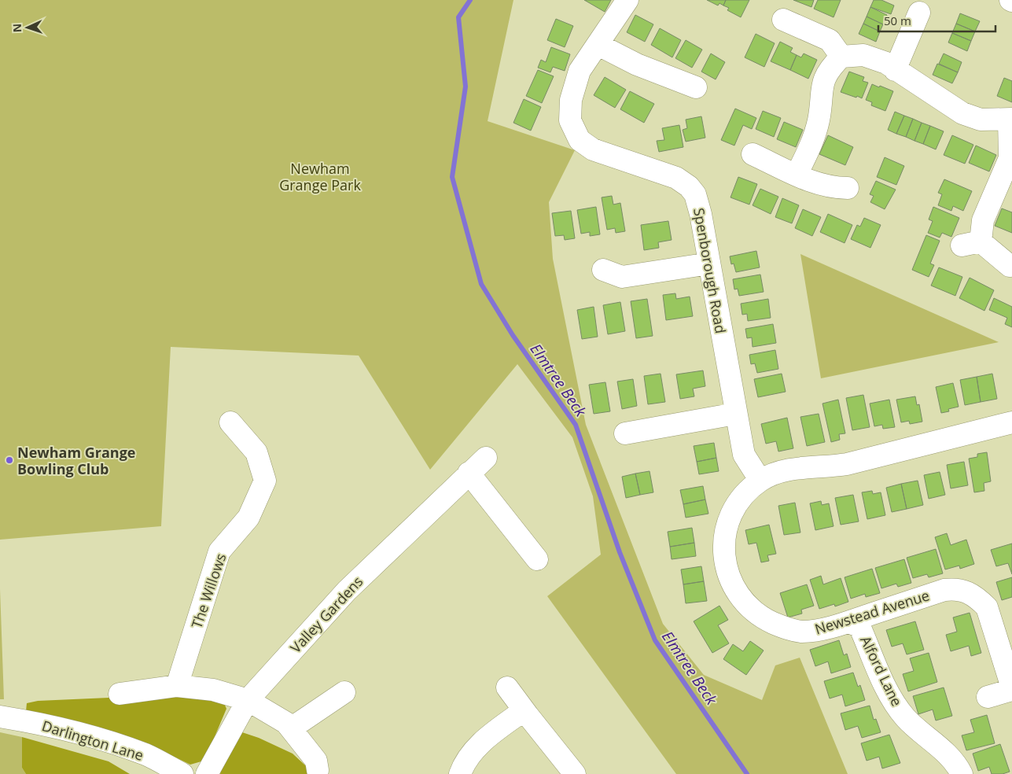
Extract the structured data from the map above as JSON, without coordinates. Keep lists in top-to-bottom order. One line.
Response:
{"streets":{"street":["Spenborough Road","The Willows","Newstead Avenue","Valley Gardens","Alford Lane","Darlington Lane"]},"crossings":[["Spenborough Road","Newstead Avenue"],["Newstead Avenue","Alford Lane"]],"water":["Elmtree Beck"],"parks":["Newham Grange Park"],"places":["Newham Grange Bowling Club"],"scale_bar":"50 m","north":"left"}
